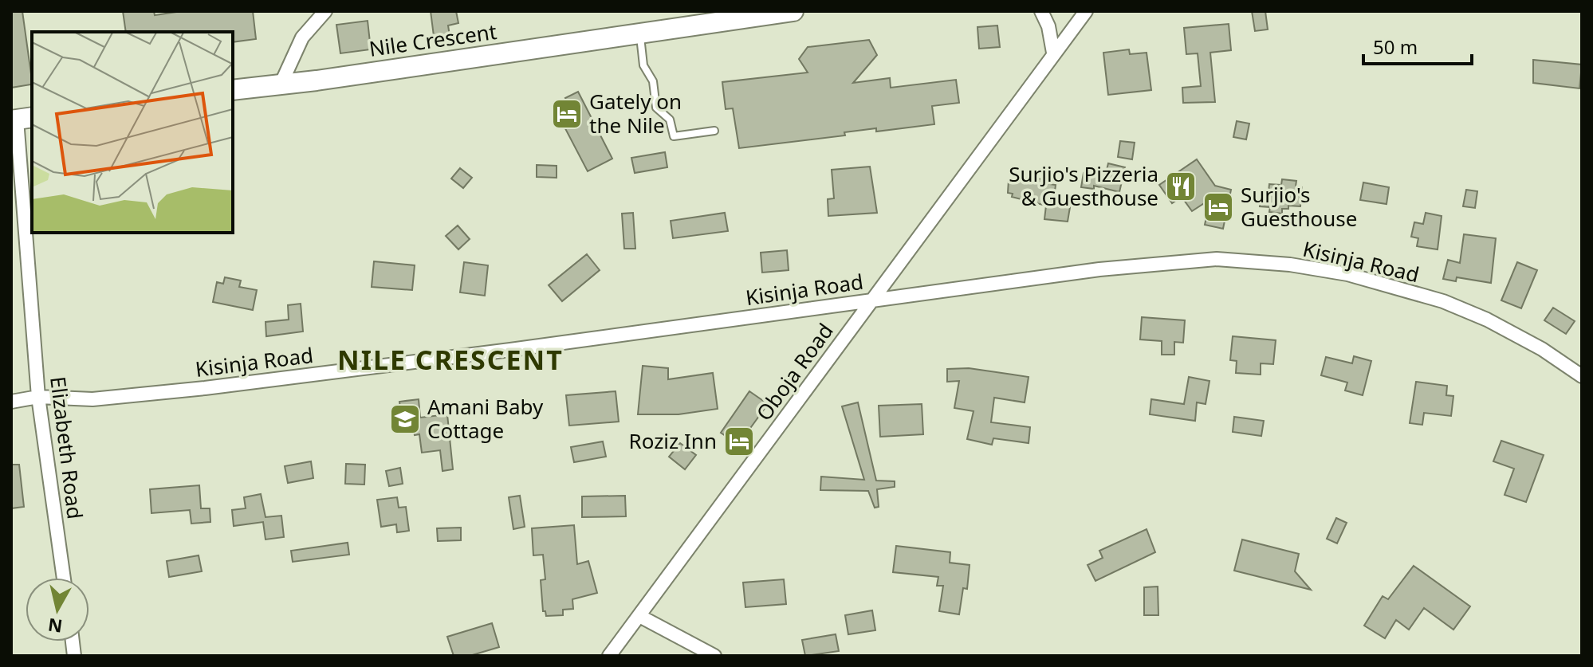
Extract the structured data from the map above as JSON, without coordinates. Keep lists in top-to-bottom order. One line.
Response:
{"streets":{"street":["Nile Crescent","Kisinja Road","Oboja Road","Elizabeth Road"]},"crossings":[["Kisinja Road","Oboja Road"],["Kisinja Road","Elizabeth Road"]],"districts":["NILE CRESCENT"],"places":{"hotel":["Gately on the Nile","Surjio's Guesthouse","Roziz Inn"],"restaurant":["Surjio's Pizzeria & Guesthouse"],"school or university":["Amani Baby Cottage"]},"scale_bar":"50 m","north":"bottom"}
